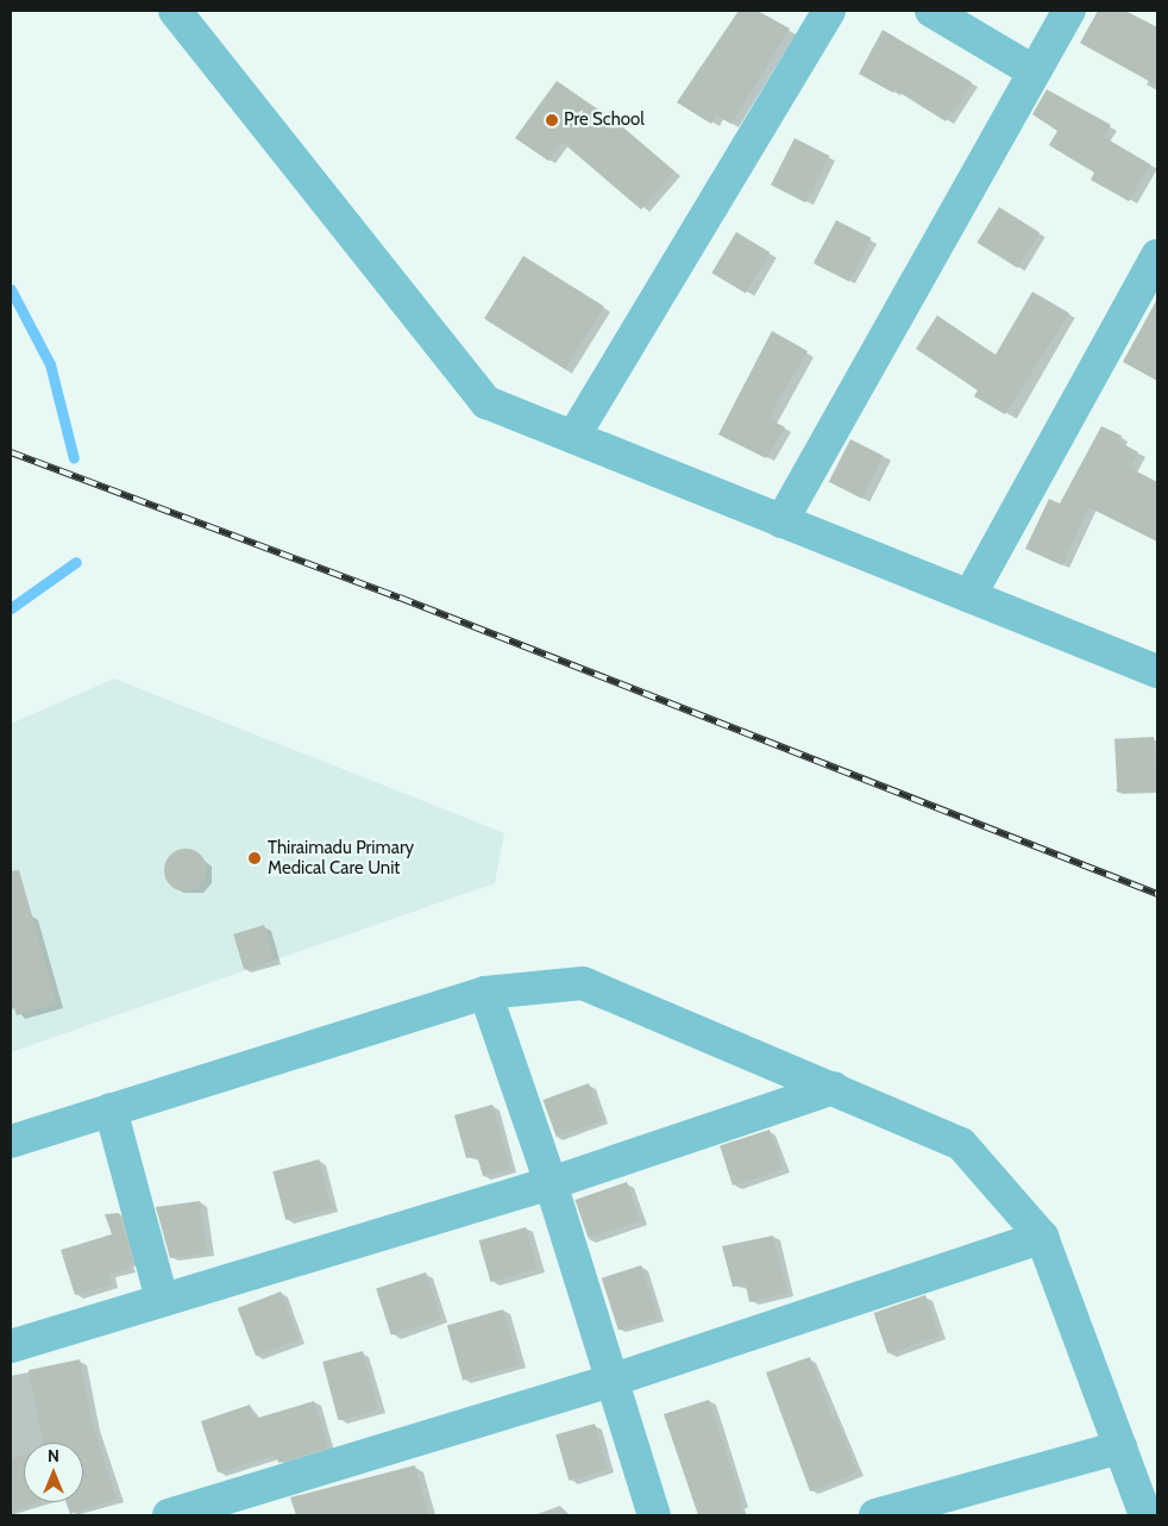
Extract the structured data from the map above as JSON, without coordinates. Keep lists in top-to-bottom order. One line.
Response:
{"places":["Pre School","Thiraimadu Primary Medical Care Unit"],"north":"top"}
